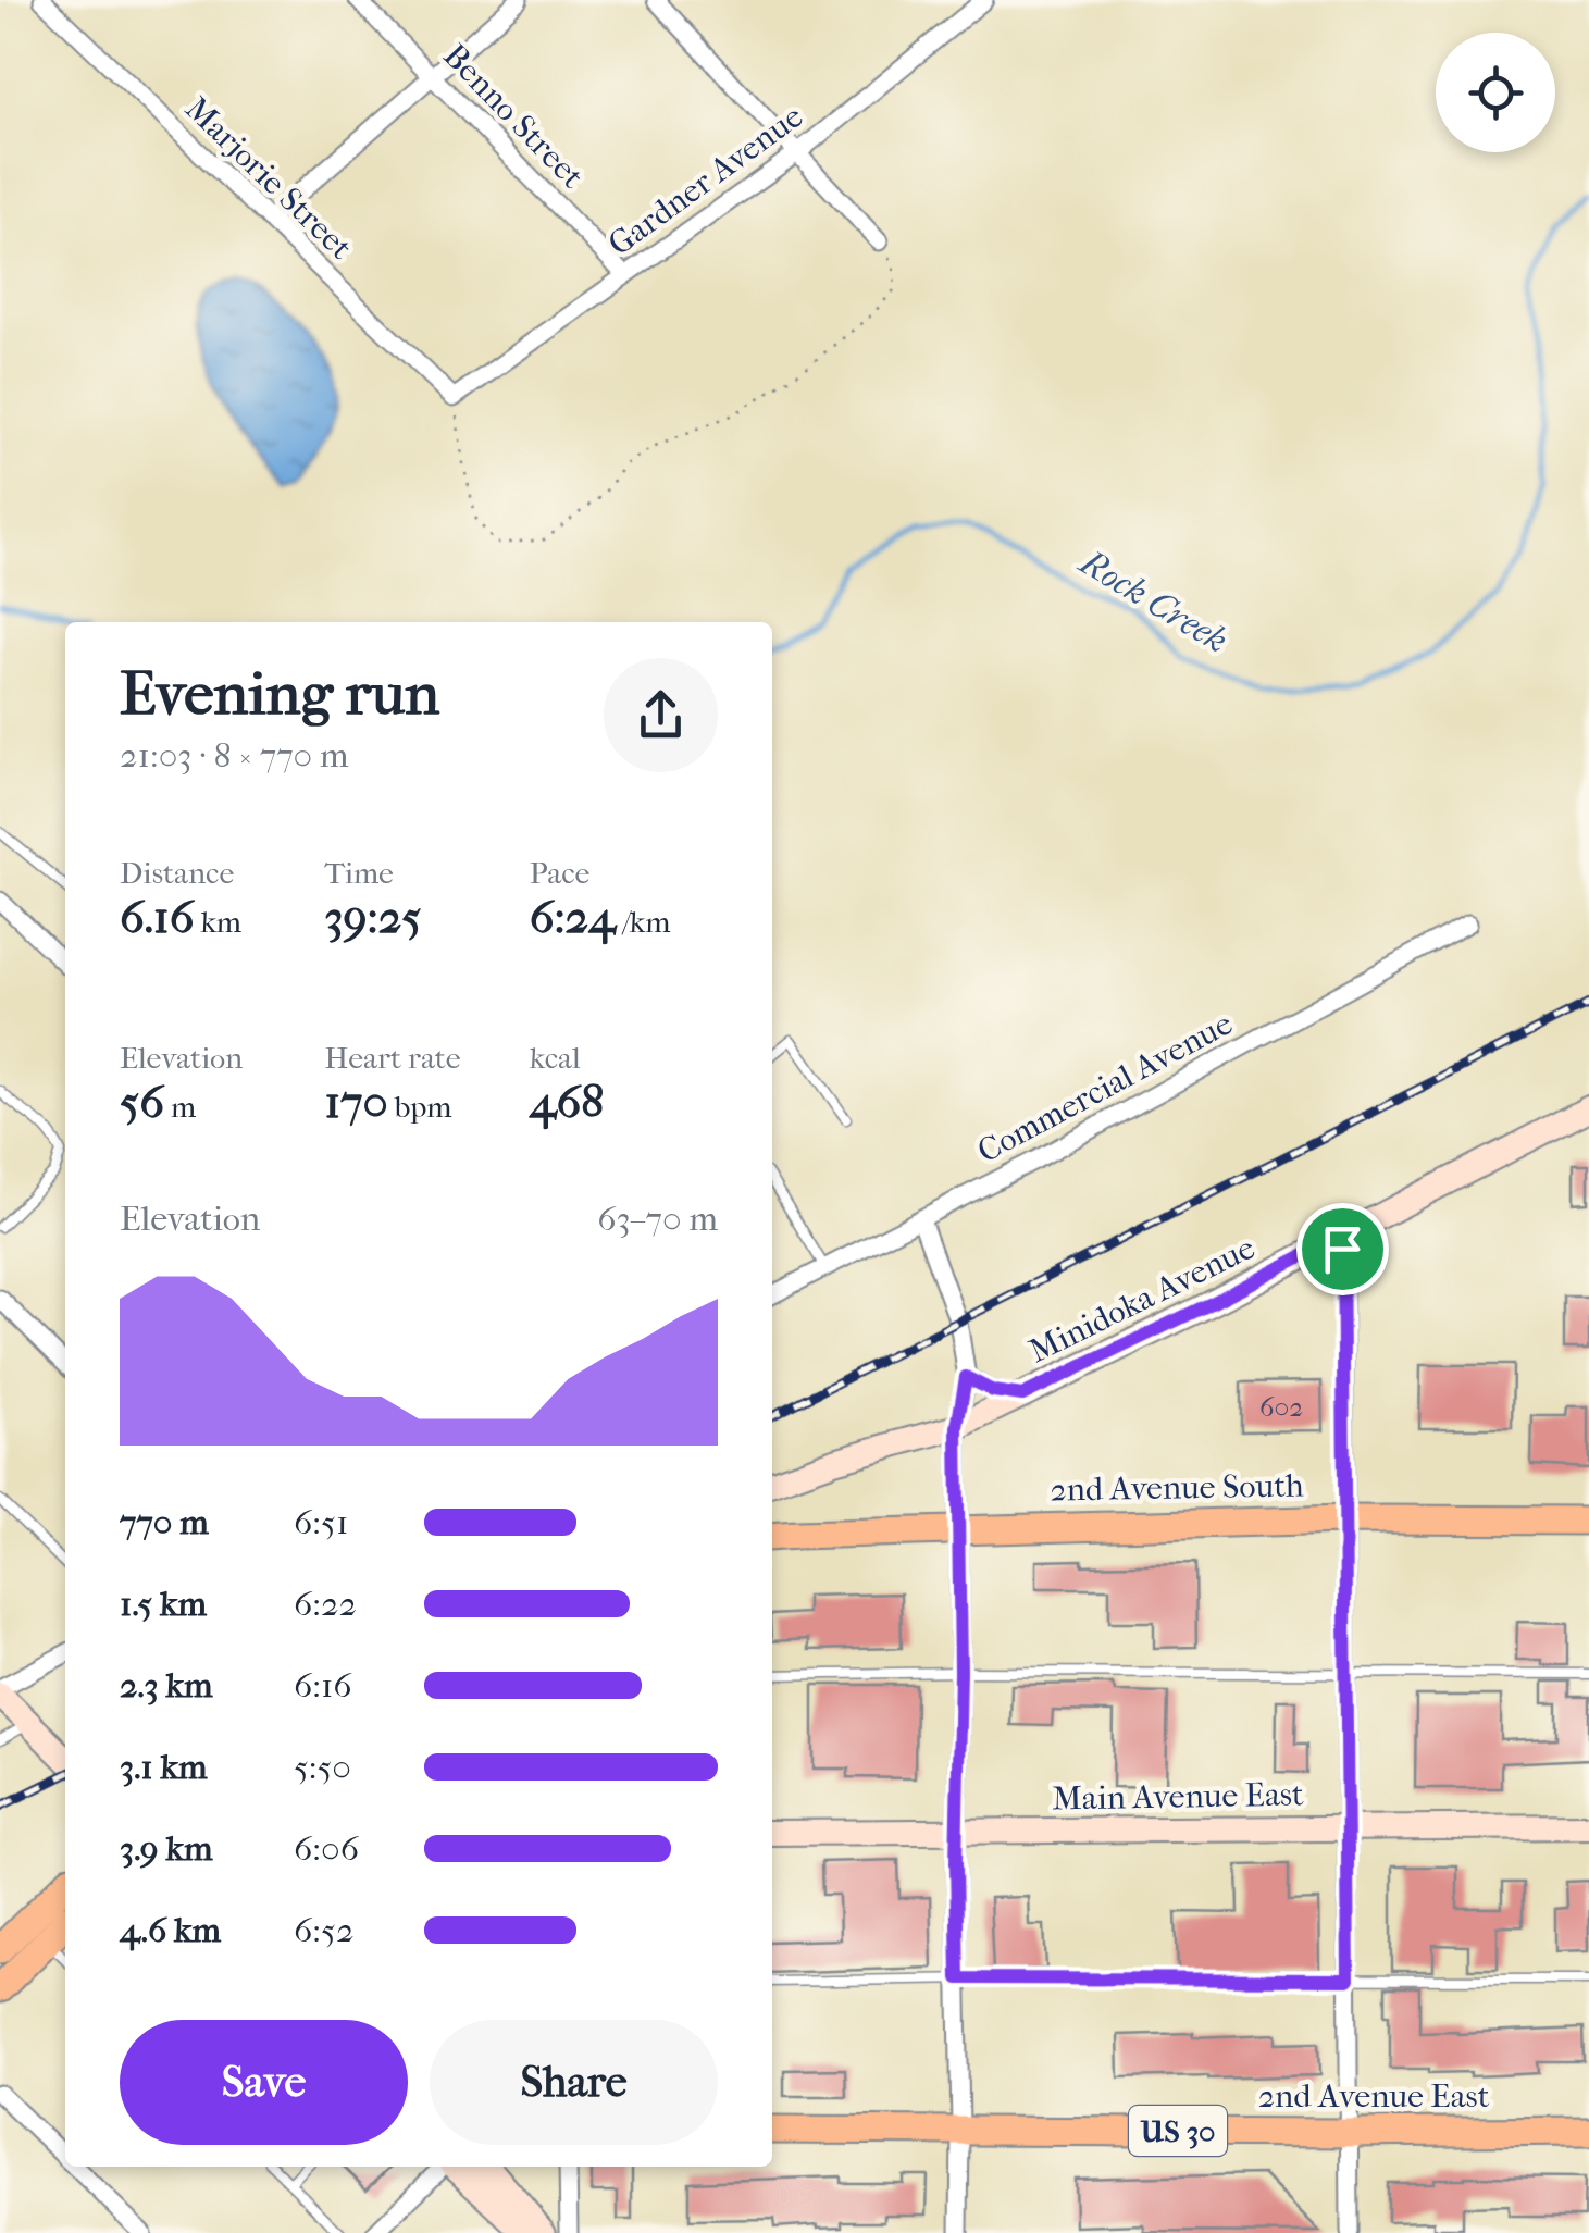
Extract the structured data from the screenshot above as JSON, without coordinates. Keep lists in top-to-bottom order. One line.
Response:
{"streets":{"main road":["2nd Avenue South","2nd Avenue East","US 30"],"street":["Benno Street","Marjorie Street","Gardner Avenue","Commercial Avenue","Minidoka Avenue","Main Avenue East"]},"crossings":[["Benno Street","Gardner Avenue"],["Marjorie Street","Gardner Avenue"]],"water":["Rock Creek"],"house_numbers":["602"],"page":{"heading":["Evening run","21:03 · 8 × 770 m"],"stats":[["Distance","6.16 km"],["Time","39:25"],["Pace","6:24 /km"],["Elevation","56 m"],["Heart rate","170 bpm"],["kcal","468"]],"chart":["Elevation","63–70 m"],"list":[{"name":"770 m","note":"6:51"},{"name":"1.5 km","note":"6:22"},{"name":"2.3 km","note":"6:16"},{"name":"3.1 km","note":"5:50"},{"name":"3.9 km","note":"6:06"},{"name":"4.6 km","note":"6:52"}],"buttons":["Save","Share"]}}
